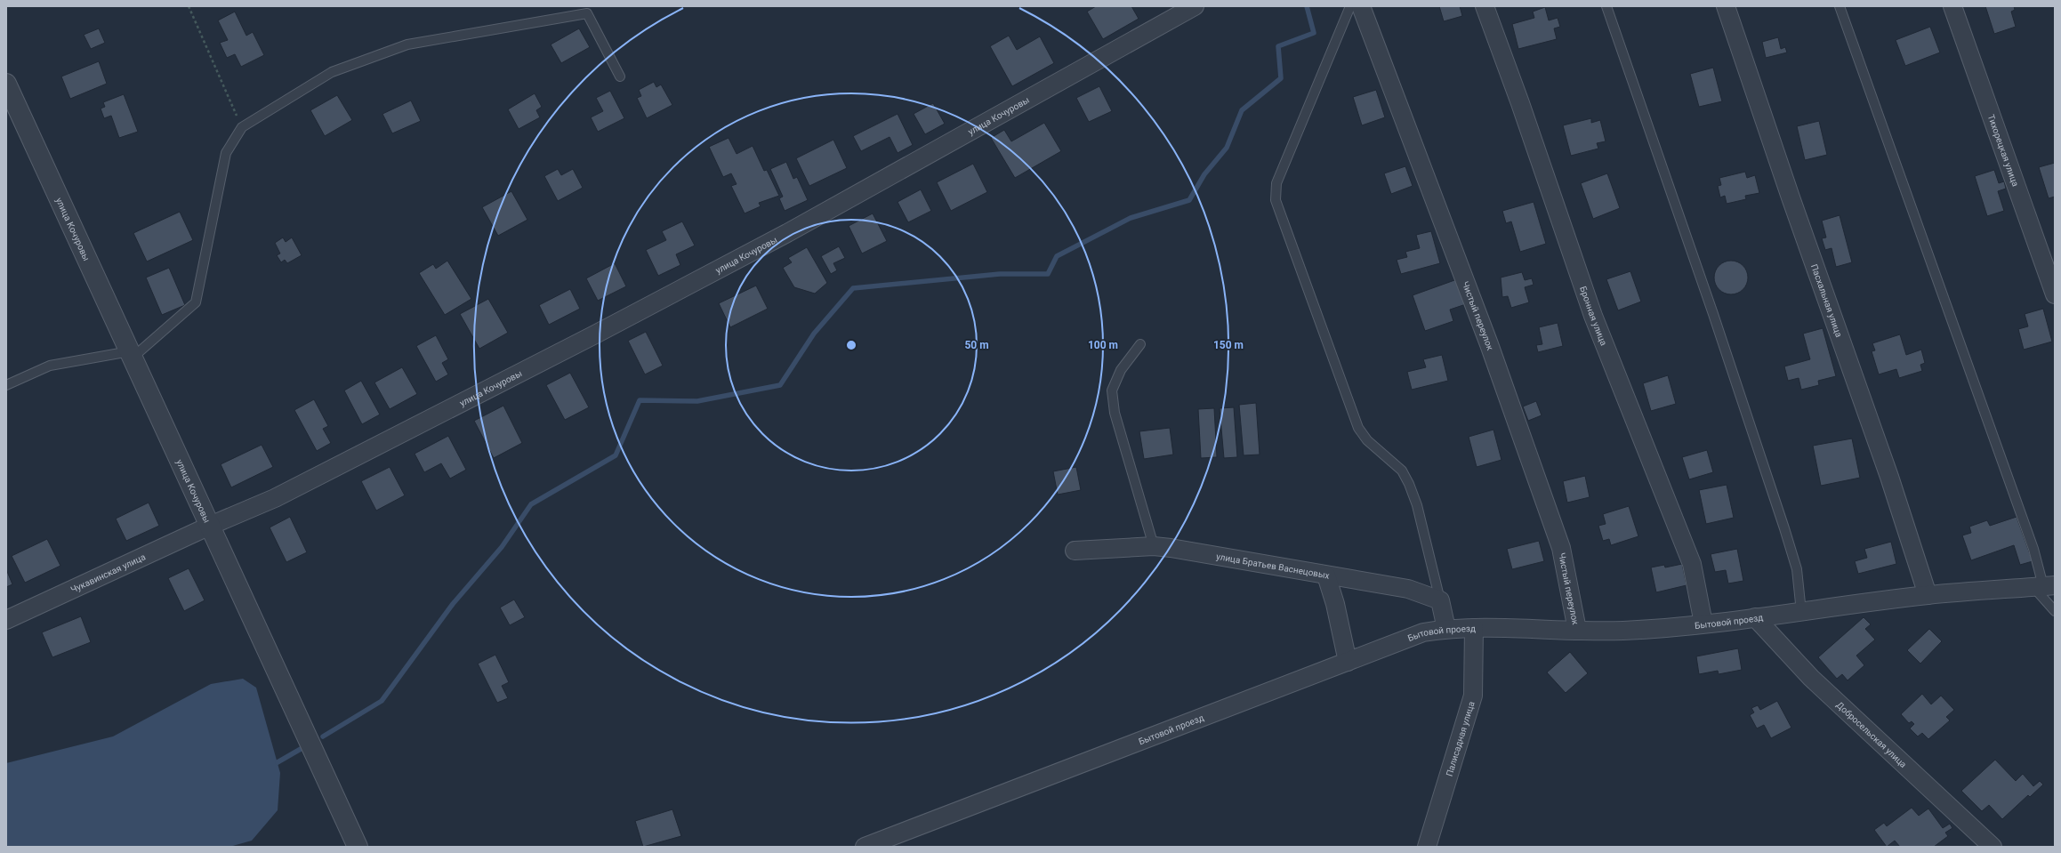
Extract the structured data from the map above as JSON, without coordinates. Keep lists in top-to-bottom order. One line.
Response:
{"streets":{"street":["улица Кочуровы","Тихорецкая улица","Пасхальная улица","Бронная улица","Чистый переулок","улица Братьев Васнецовых","Чукавинская улица","Бытовой проезд","Добросельская улица","Палисадная улица"]},"crossings":[["улица Кочуровы","Чукавинская улица"],["Пасхальная улица","Бытовой проезд"],["Бронная улица","Бытовой проезд"],["Чистый переулок","Бытовой проезд"],["Бытовой проезд","Добросельская улица"],["Бытовой проезд","Палисадная улица"]],"rings":["50 m","100 m","150 m"]}
